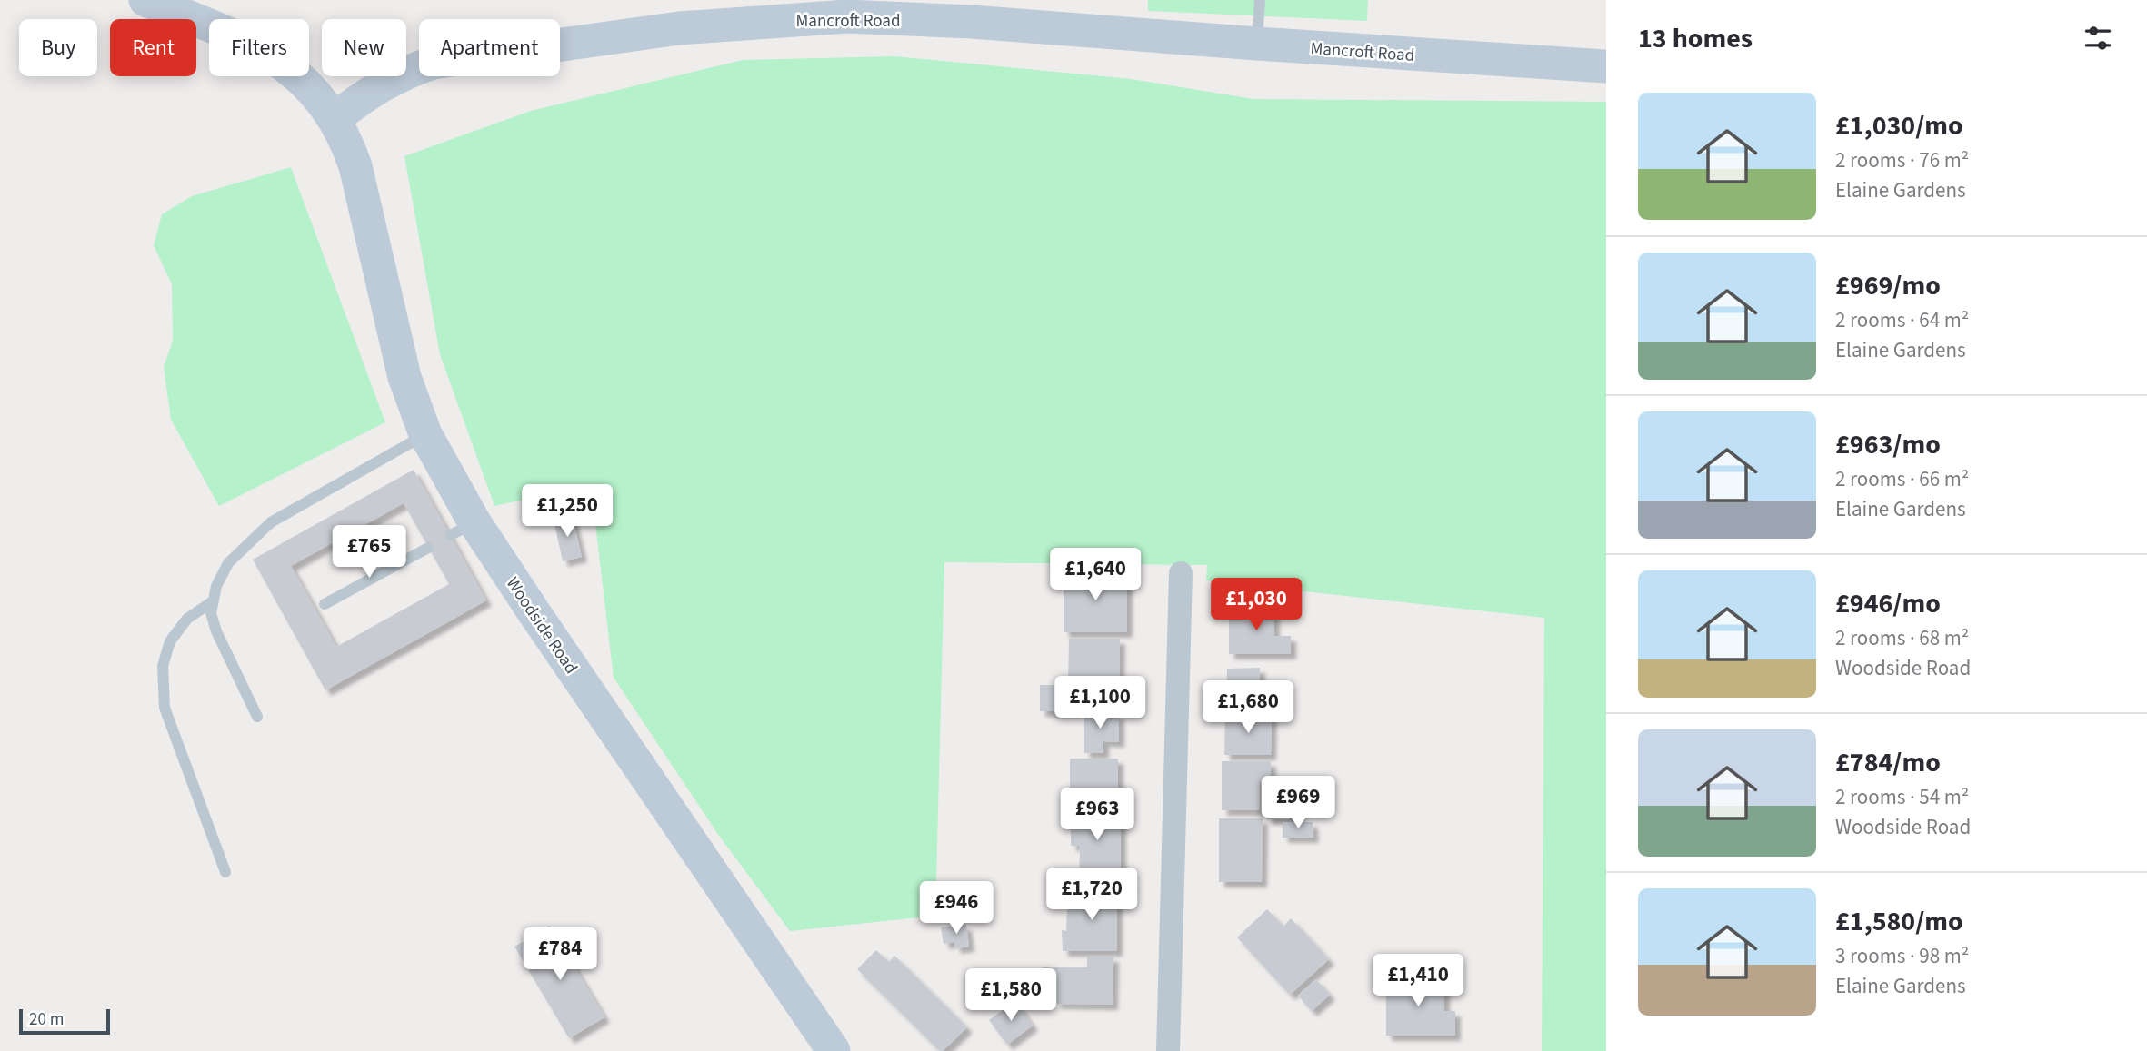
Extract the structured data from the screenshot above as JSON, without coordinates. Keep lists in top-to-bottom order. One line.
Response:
{"streets":{"street":["Mancroft Road","Woodside Road"]},"crossings":[["Mancroft Road","Woodside Road"]],"scale_bar":"20 m","page":{"heading":"13 homes","chip":["Buy","Rent","Filters","New","Apartment"],"list":[{"name":"£1,030/mo","note":"2 rooms · 76 m² · Elaine Gardens"},{"name":"£969/mo","note":"2 rooms · 64 m² · Elaine Gardens"},{"name":"£963/mo","note":"2 rooms · 66 m² · Elaine Gardens"},{"name":"£946/mo","note":"2 rooms · 68 m² · Woodside Road"},{"name":"£784/mo","note":"2 rooms · 54 m² · Woodside Road"},{"name":"£1,580/mo","note":"3 rooms · 98 m² · Elaine Gardens"}],"price":["£1,250","£765","£1,640","£1,030","£1,100","£1,680","£969","£963","£1,720","£946","£784","£1,410","£1,580"],"scale":"20 m"}}
